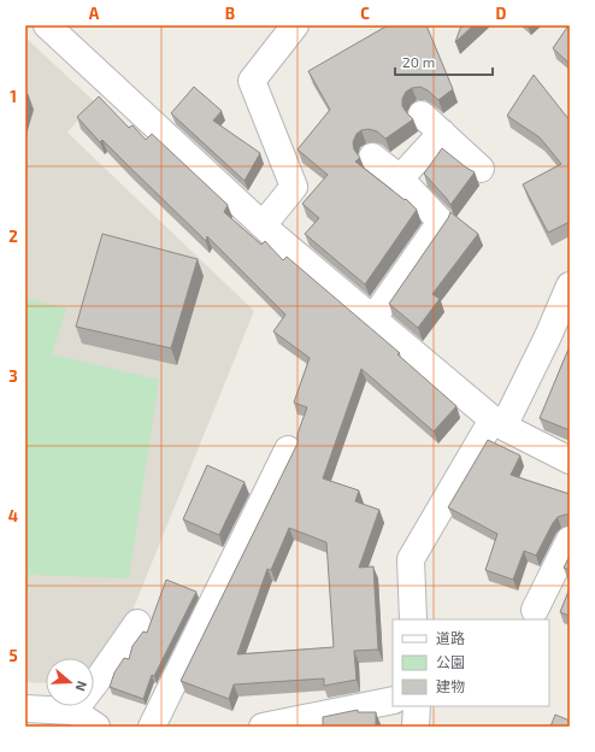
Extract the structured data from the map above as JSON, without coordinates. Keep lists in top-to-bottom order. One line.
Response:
{"legend":["道路","公園","建物"],"scale_bar":"20 m","north":"right","grid":{"columns":["A","B","C","D"],"rows":["1","2","3","4","5"]}}
